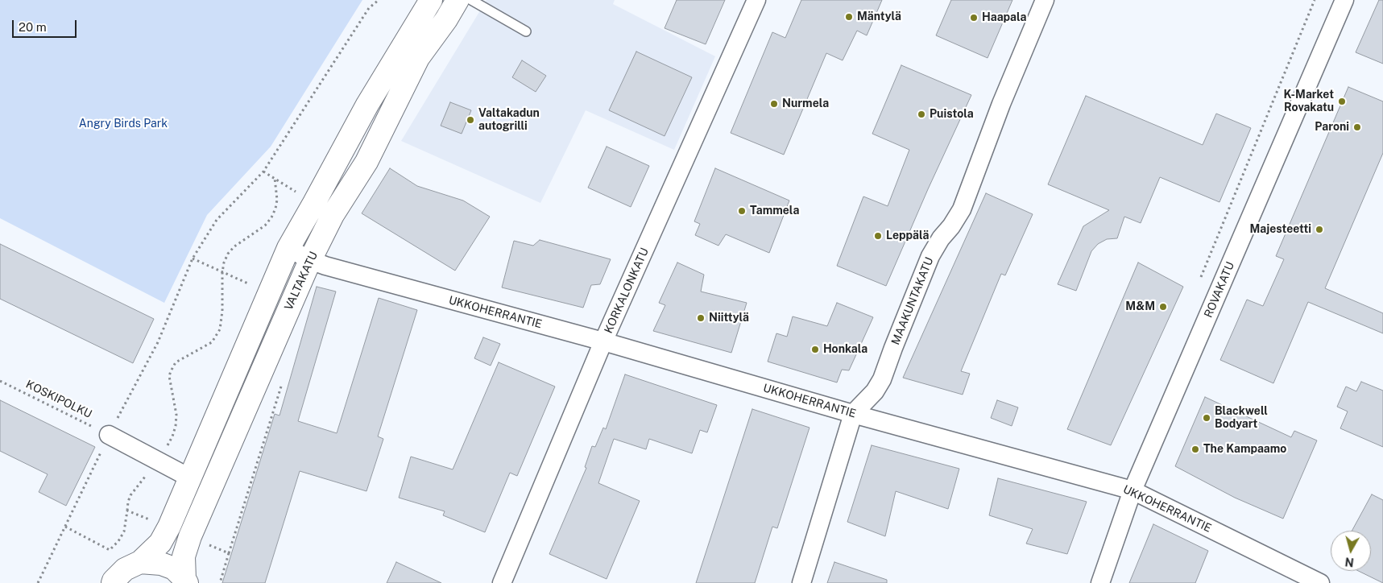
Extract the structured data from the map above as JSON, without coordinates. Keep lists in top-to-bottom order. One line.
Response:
{"streets":{"street":["VALTAKATU","ROVAKATU","KORKALONKATU","MAAKUNTAKATU","UKKOHERRANTIE"],"path":["KOSKIPOLKU"]},"crossings":[["VALTAKATU","UKKOHERRANTIE"],["ROVAKATU","UKKOHERRANTIE"],["KORKALONKATU","UKKOHERRANTIE"],["MAAKUNTAKATU","UKKOHERRANTIE"]],"parks":["Angry Birds Park"],"places":["Mäntylä","Haapala","K-Market Rovakatu","Nurmela","Puistola","Valtakadun autogrilli","Paroni","Tammela","Majesteetti","Leppälä","M&M","Niittylä","Honkala","Blackwell Bodyart","The Kampaamo"],"scale_bar":"20 m","north":"bottom"}
